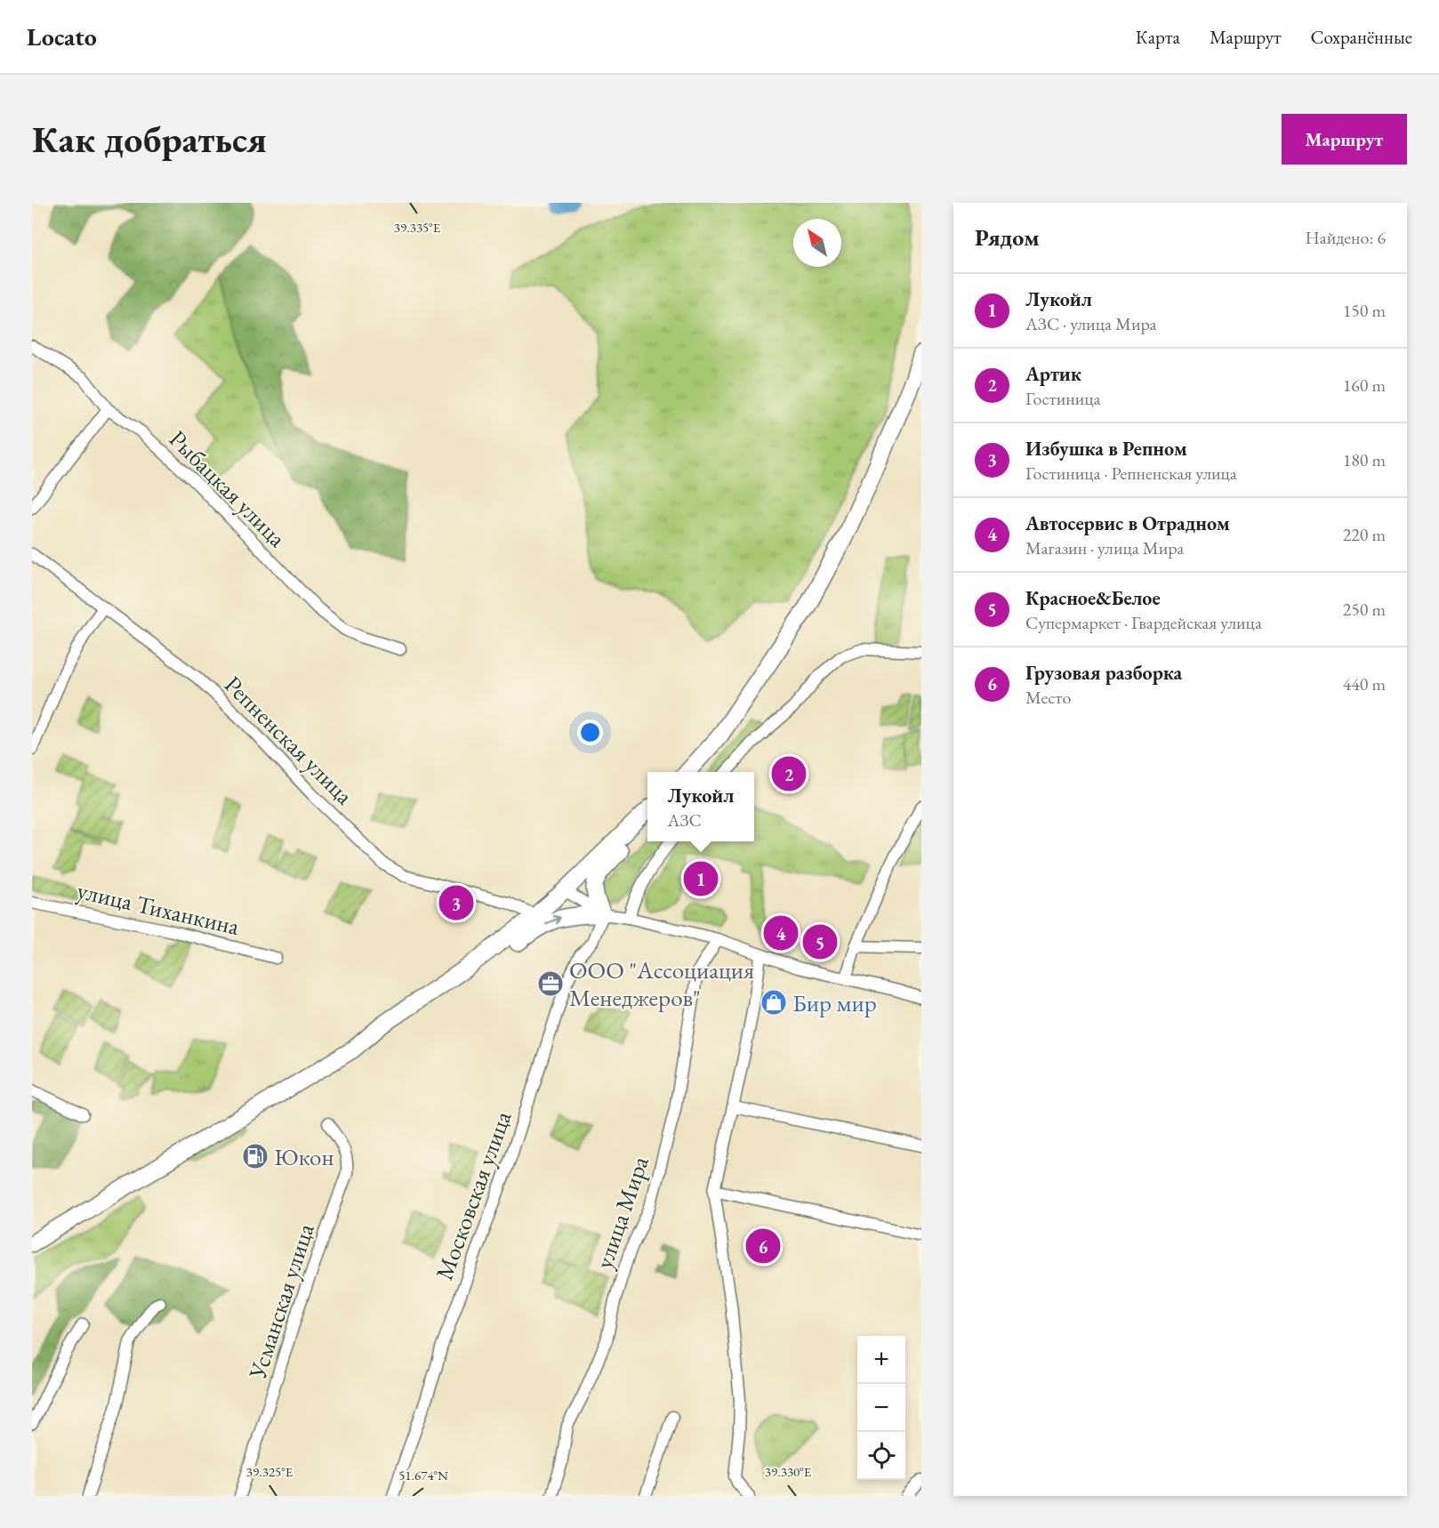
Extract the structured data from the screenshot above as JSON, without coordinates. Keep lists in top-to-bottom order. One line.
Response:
{"streets":{"street":["Рыбацкая улица","Репненская улица","улица Тиханкина","Московская улица","улица Мира","Усманская улица"]},"places":{"office":["ООО \"Ассоциация Менеджеров\""],"shop":["Бир мир"],"fuel station":["Юкон"]},"north":"top left","page":{"header":"Locato","nav":["Карта","Маршрут","Сохранённые"],"buttons":"Маршрут","title":"Как добраться","heading":["Рядом","Найдено: 6"],"list":[{"mark":"1","name":"Лукойл","note":"АЗС · улица Мира","value":"150 m"},{"mark":"2","name":"Артик","note":"Гостиница","value":"160 m"},{"mark":"3","name":"Избушка в Репном","note":"Гостиница · Репненская улица","value":"180 m"},{"mark":"4","name":"Автосервис в Отрадном","note":"Магазин · улица Мира","value":"220 m"},{"mark":"5","name":"Красное&Белое","note":"Супермаркет · Гвардейская улица","value":"250 m"},{"mark":"6","name":"Грузовая разборка","note":"Место","value":"440 m"}],"pins":["2","1","3","4","5","6"],"popup":["Лукойл","АЗС"],"map_buttons":["+","−"]},"coordinates":["39.335°E","39.325°E","39.330°E","51.674°N"]}
